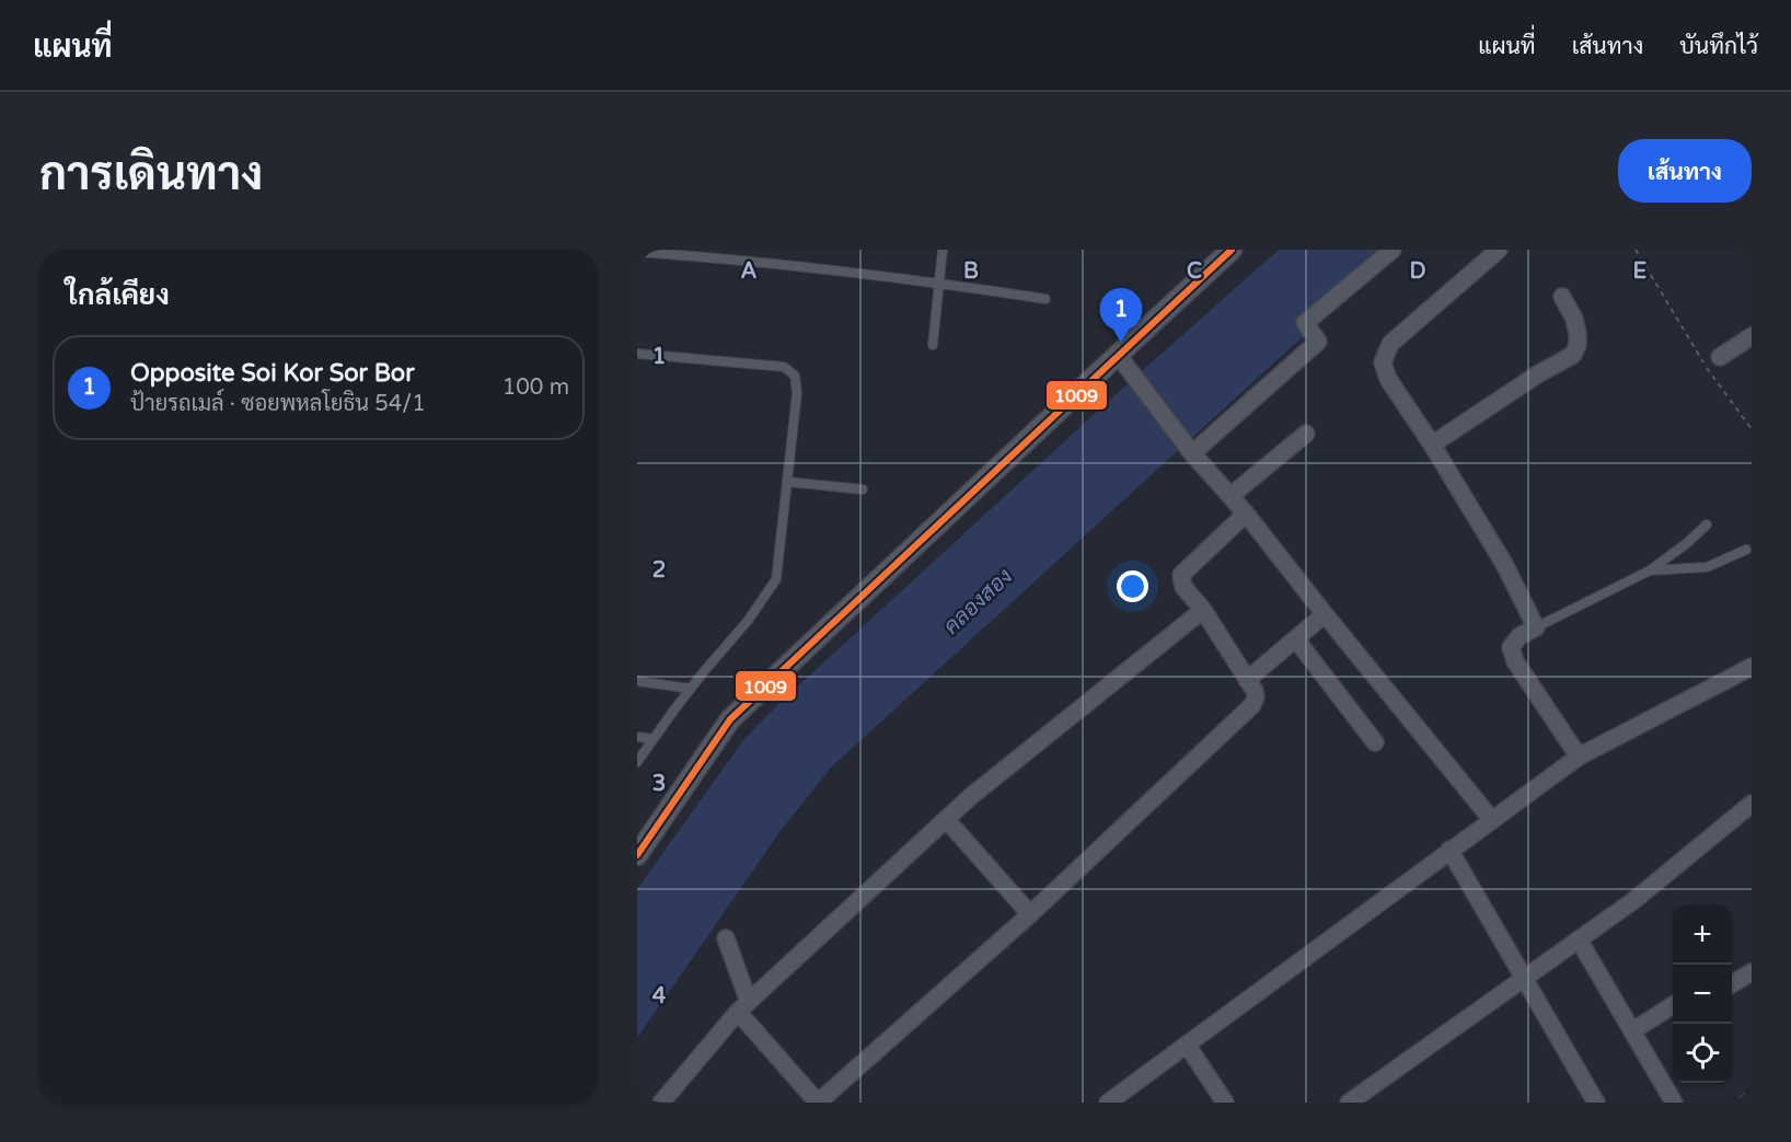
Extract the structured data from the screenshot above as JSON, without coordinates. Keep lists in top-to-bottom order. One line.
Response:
{"water":["คลองสอง"],"lines":["transit line 1009"],"page":{"header":"แผนที่","nav":["แผนที่","เส้นทาง","บันทึกไว้"],"buttons":"เส้นทาง","title":"การเดินทาง","heading":"ใกล้เคียง","pins":"1","list":[{"mark":"1","name":"Opposite Soi Kor Sor Bor","note":"ป้ายรถเมล์ · ซอยพหลโยธิน 54/1","value":"100 m"}],"map_buttons":["+","−"]},"grid":{"columns":["A","B","C","D","E"],"rows":["1","2","3","4"]}}
